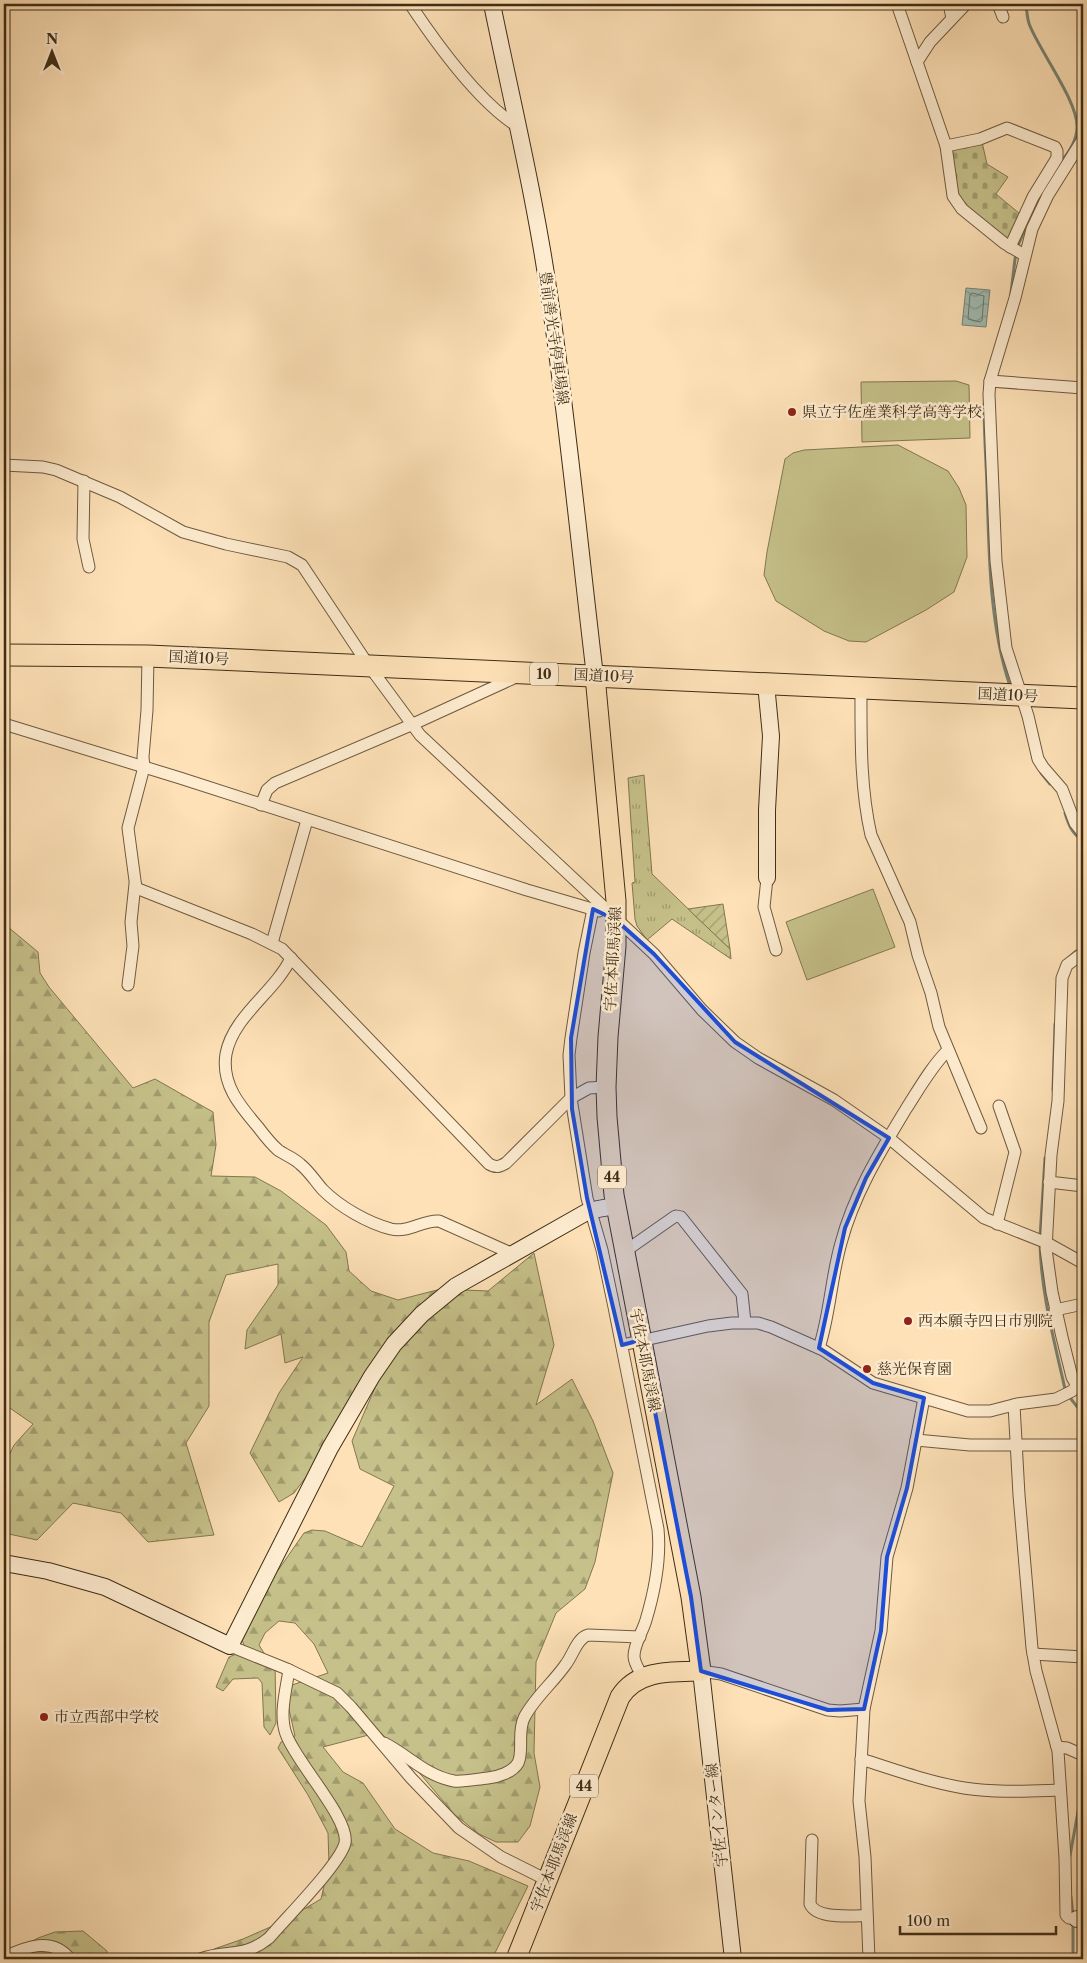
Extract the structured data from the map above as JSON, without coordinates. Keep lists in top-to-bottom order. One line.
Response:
{"streets":{"highway":["国道10号","10"],"main road":["宇佐本耶馬渓線","44"],"street":["豊前善光寺停車場線","宇佐インター線"]},"crossings":[["豊前善光寺停車場線","国道10号"],["豊前善光寺停車場線","宇佐本耶馬渓線"],["国道10号","宇佐本耶馬渓線"],["宇佐本耶馬渓線","44"],["宇佐本耶馬渓線","宇佐インター線"]],"places":["県立宇佐産業科学高等学校","西本願寺四日市別院","慈光保育園","市立西部中学校"],"scale_bar":"100 m","north":"top"}
